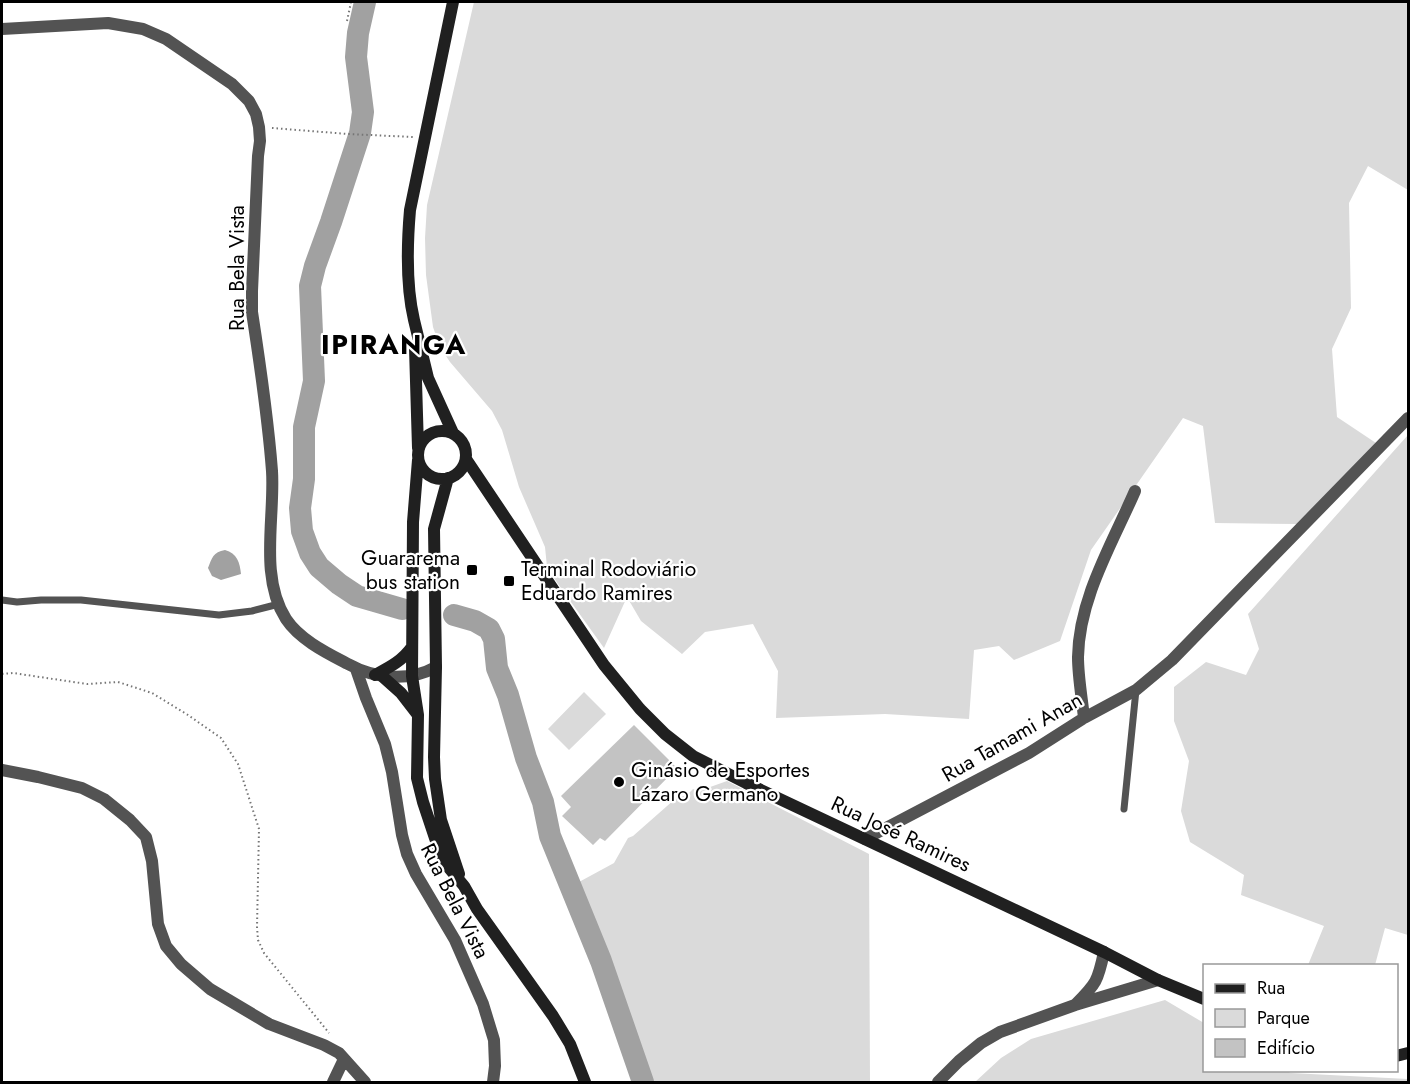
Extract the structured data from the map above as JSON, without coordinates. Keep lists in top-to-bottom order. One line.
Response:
{"streets":{"main road":["Rua José Ramires"],"street":["Rua Bela Vista","Rua Tamami Anan"]},"crossings":[["Rua Tamami Anan","Rua José Ramires"]],"districts":["IPIRANGA"],"places":{"transit":["Guararema bus station","Terminal Rodoviário Eduardo Ramires"],"other":["Ginásio de Esportes Lázaro Germano"]},"legend":["Rua","Parque","Edifício"]}
